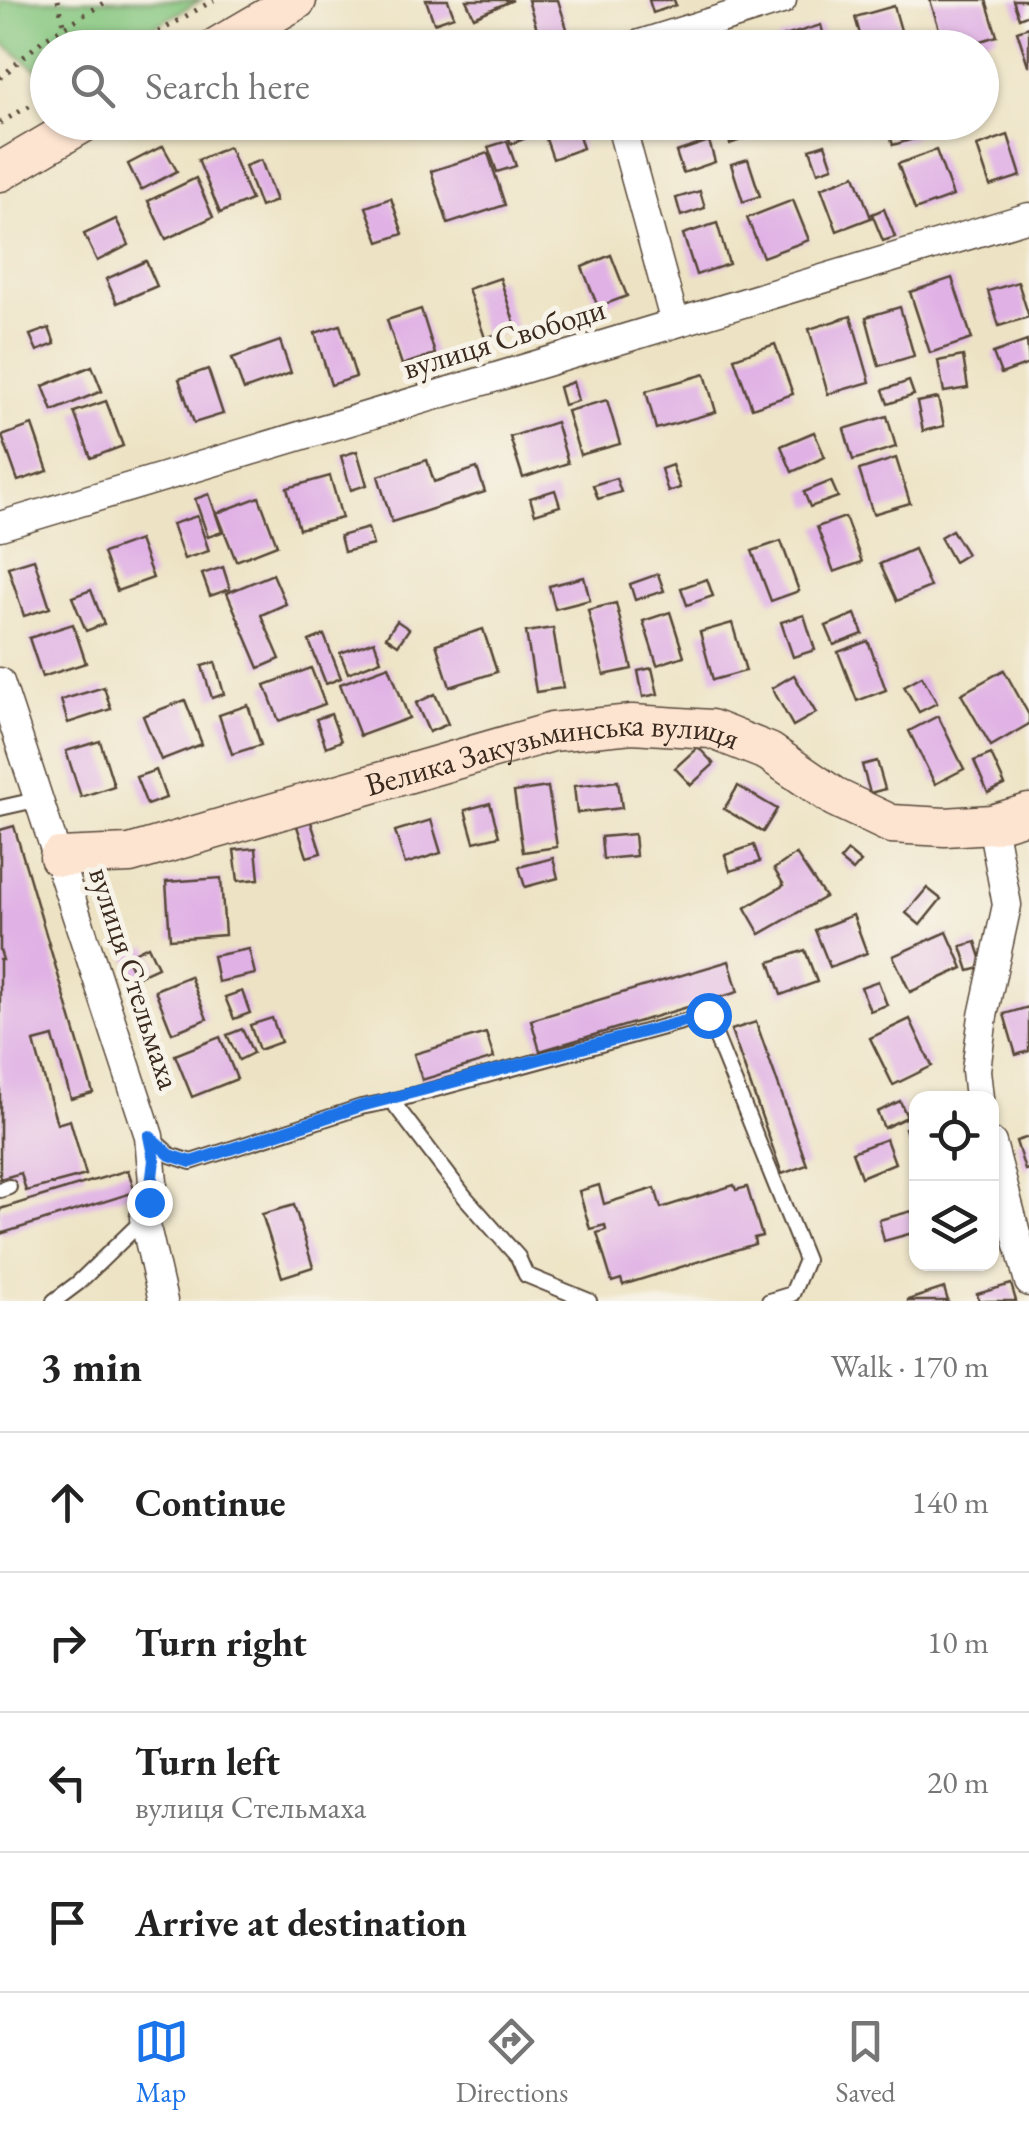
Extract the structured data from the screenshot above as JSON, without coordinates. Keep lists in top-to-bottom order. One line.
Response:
{"streets":{"street":["вулиця Свободи","Велика Закузьминська вулиця","вулиця Стельмаха"]},"crossings":[["Велика Закузьминська вулиця","вулиця Стельмаха"]],"page":{"search":"Search here","heading":["3 min","Walk · 170 m"],"list":[["Continue","140 m"],["Turn right","10 m"],["Turn left","вулиця Стельмаха","20 m"],"Arrive at destination"],"nav":["Map","Directions","Saved"]}}
